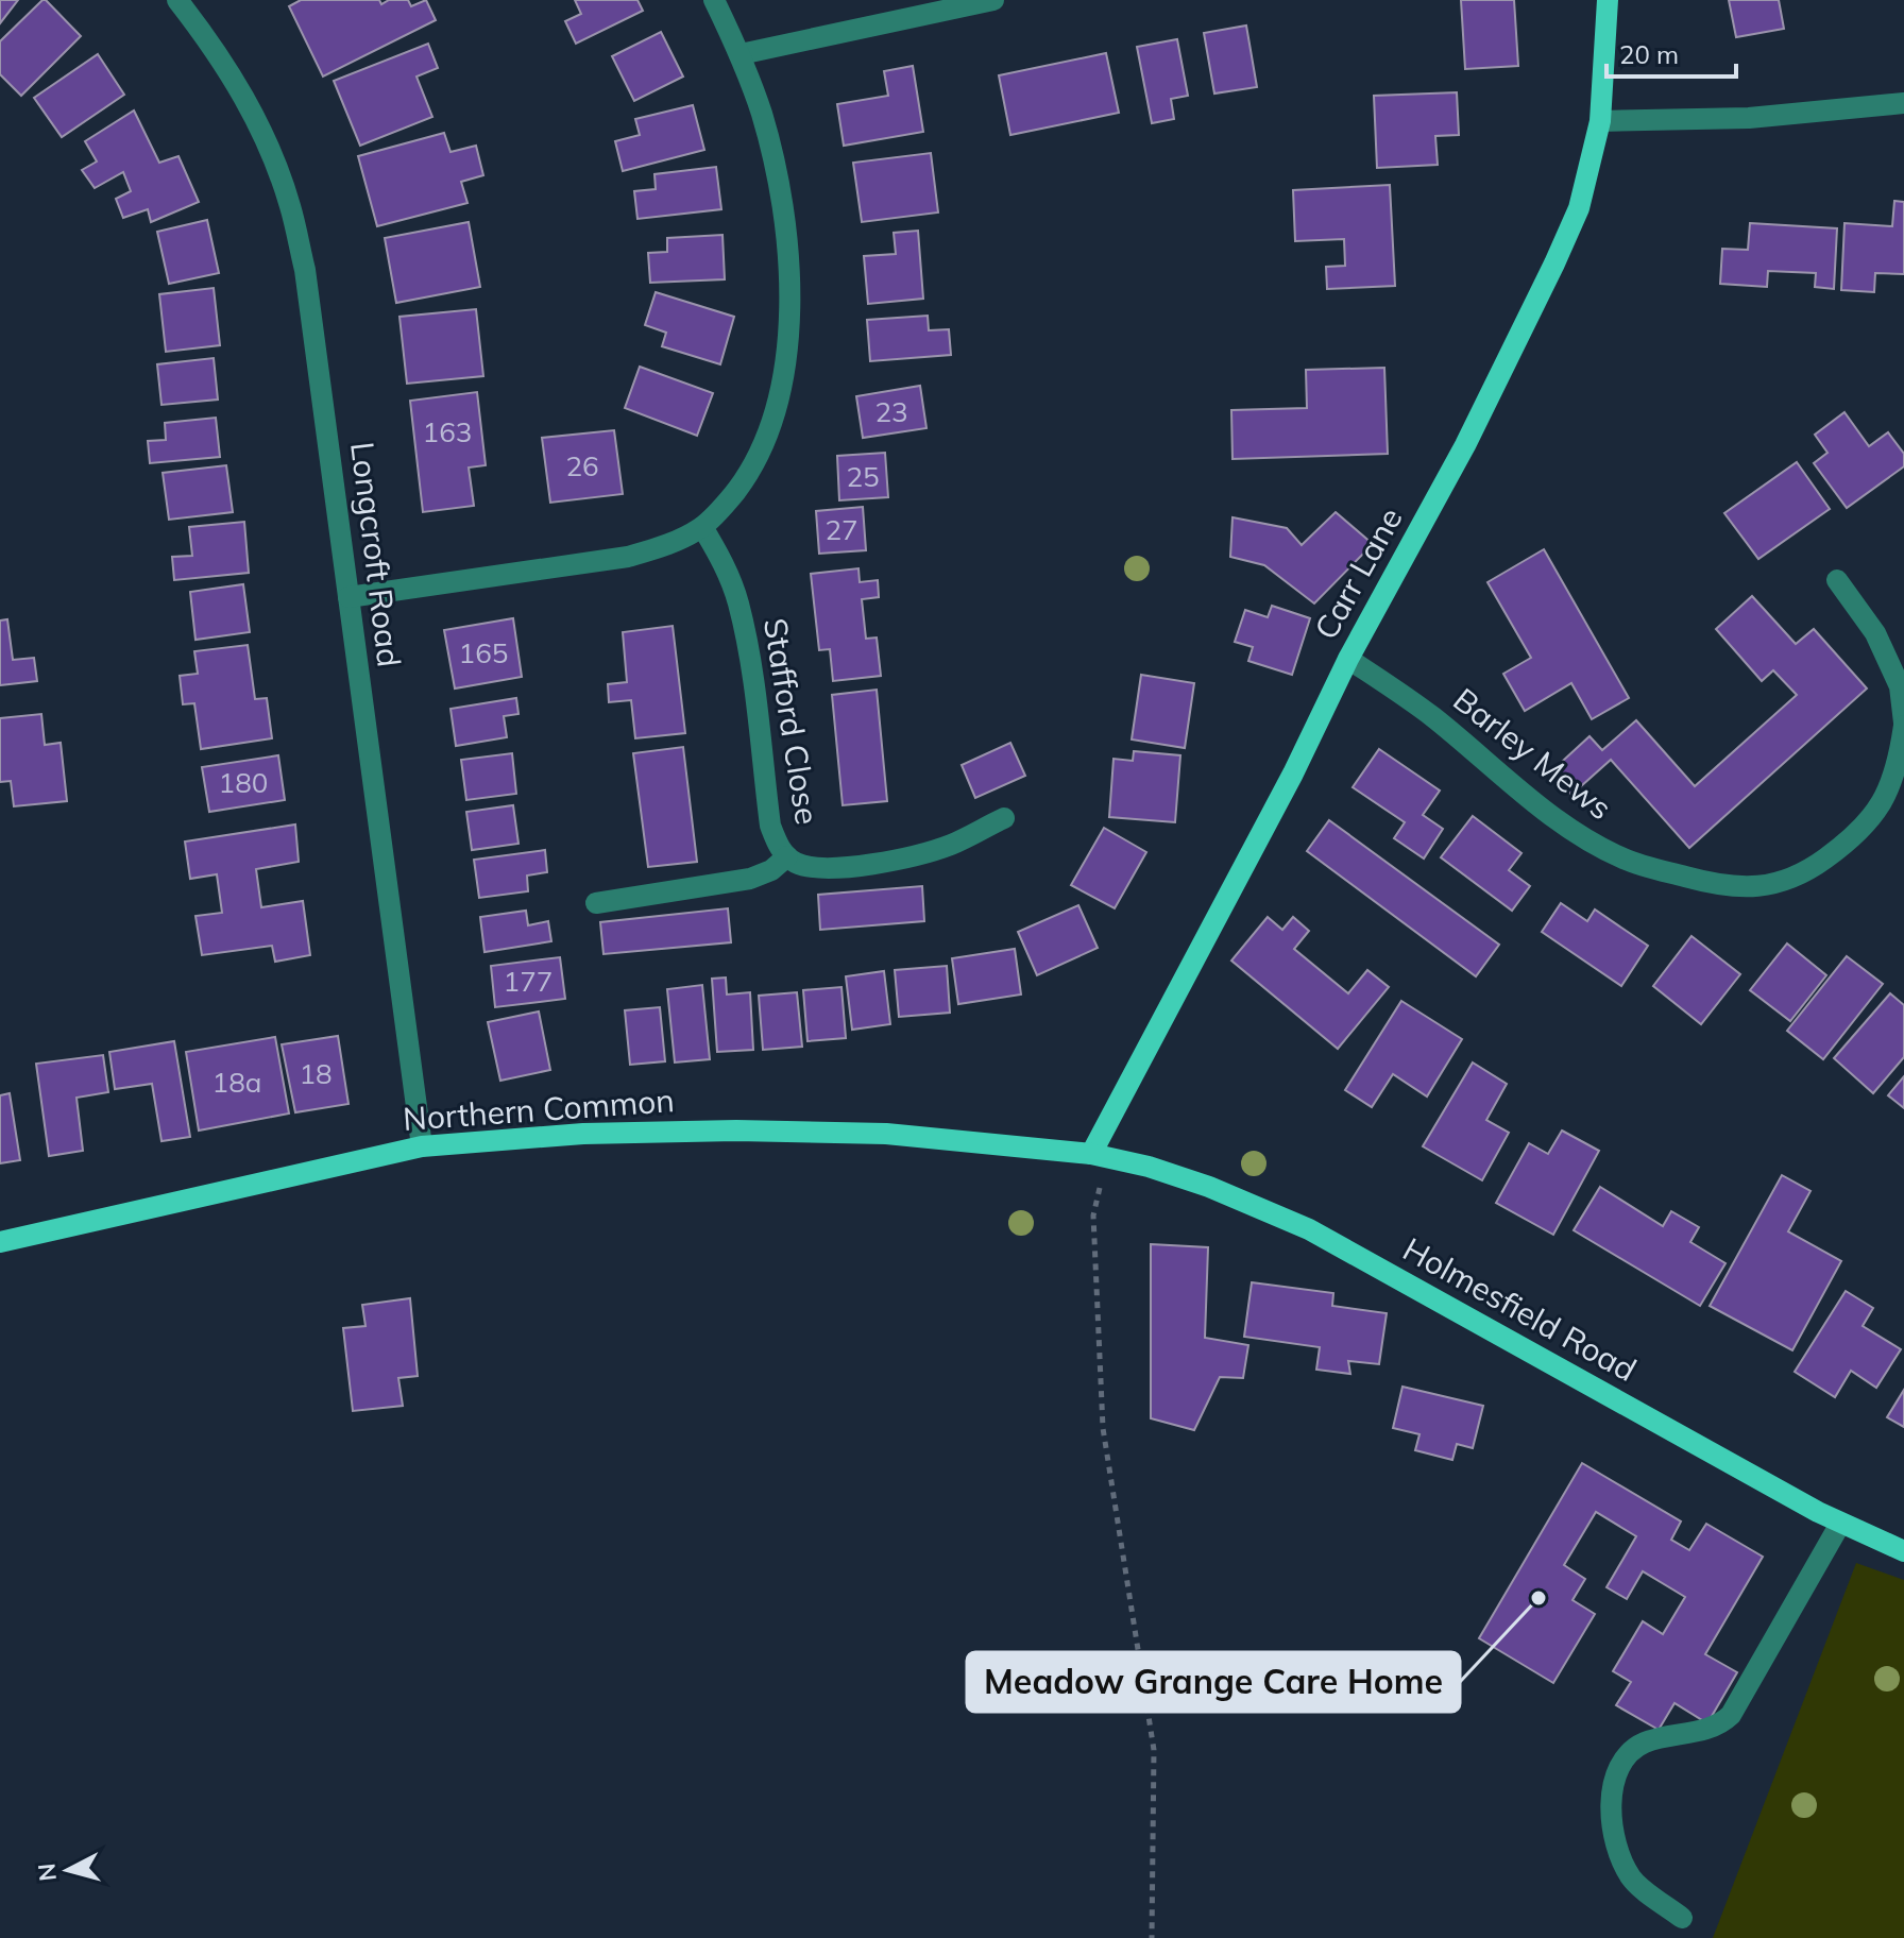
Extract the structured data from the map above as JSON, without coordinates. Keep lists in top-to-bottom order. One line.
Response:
{"streets":{"main road":["Carr Lane","Northern Common","Holmesfield Road"],"street":["Longcroft Road","Stafford Close","Barley Mews"]},"crossings":[["Longcroft Road","Northern Common"],["Carr Lane","Barley Mews"],["Carr Lane","Northern Common"],["Carr Lane","Holmesfield Road"],["Northern Common","Holmesfield Road"]],"places":["Meadow Grange Care Home"],"house_numbers":["23","163","26","25","27","165","180","177","18","18a"],"scale_bar":"20 m","north":"left"}
